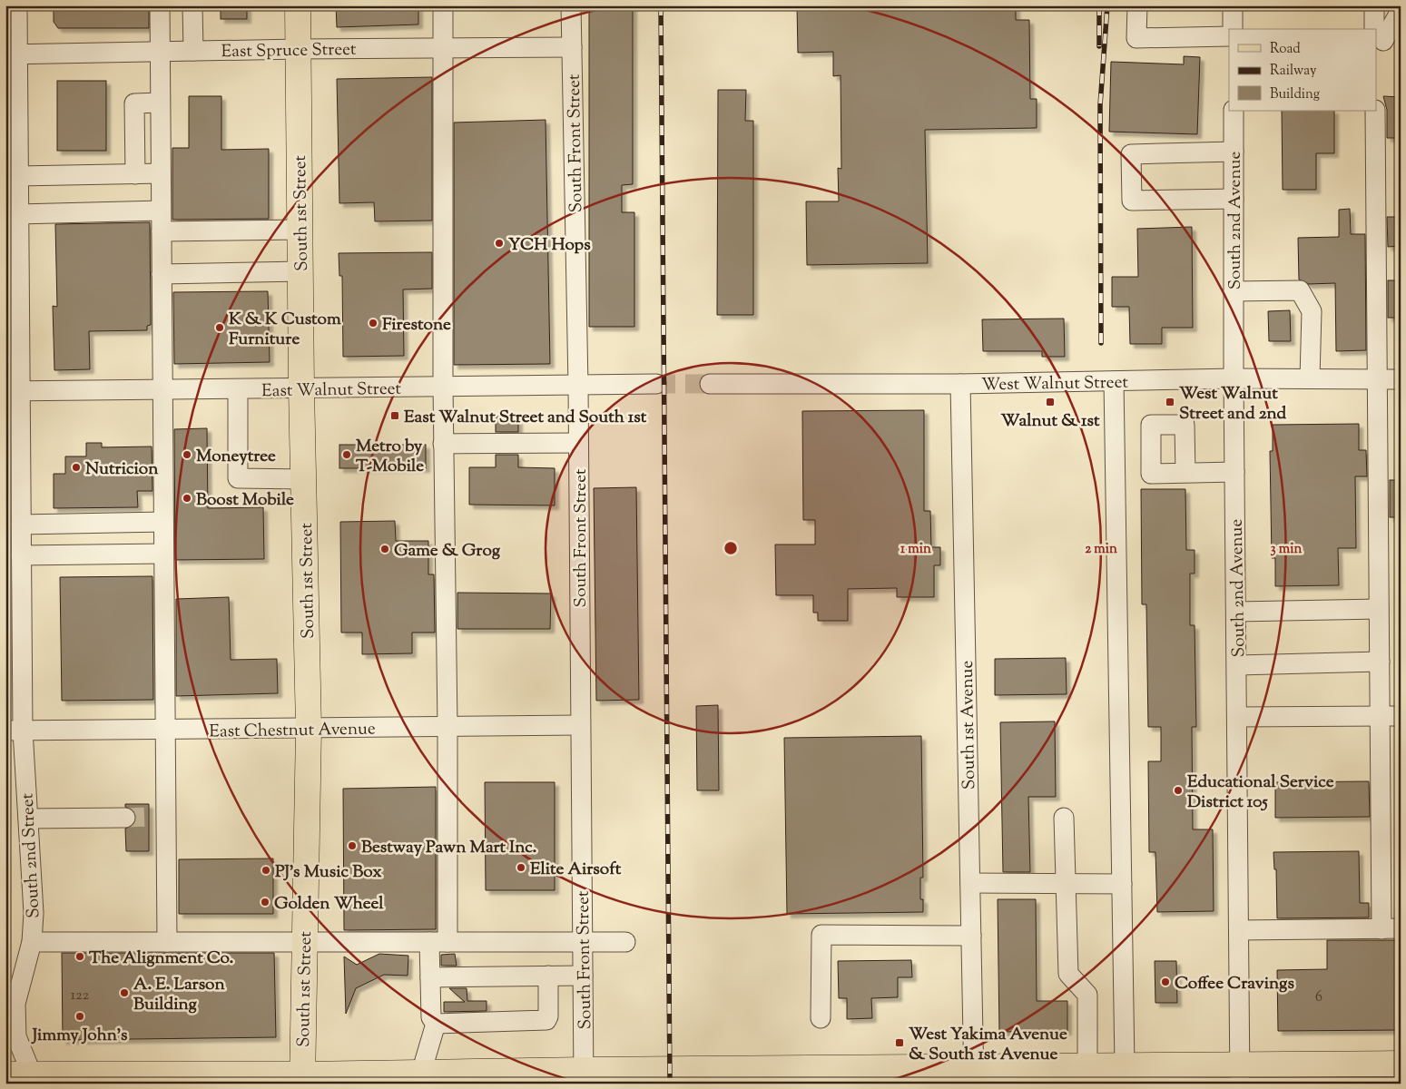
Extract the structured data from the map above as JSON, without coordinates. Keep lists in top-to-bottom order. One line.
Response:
{"streets":{"main road":["South 1st Street"],"street":["East Spruce Street","South Front Street","South 2nd Avenue","West Walnut Street","East Walnut Street","South 1st Avenue","East Chestnut Avenue","South 2nd Street"]},"crossings":[["East Spruce Street","South Front Street"],["East Spruce Street","South 1st Street"],["East Spruce Street","South 2nd Street"],["South Front Street","East Walnut Street"],["South Front Street","East Chestnut Avenue"],["South 1st Street","East Walnut Street"],["South 1st Street","East Chestnut Avenue"],["South 2nd Avenue","West Walnut Street"],["West Walnut Street","South 1st Avenue"],["East Walnut Street","South 2nd Street"],["East Chestnut Avenue","South 2nd Street"]],"places":{"other":["YCH Hops","Firestone","K & K Custom Furniture","Moneytree","Metro by T-Mobile","Nutricion","Boost Mobile","Game & Grog","Educational Service District 105","Bestway Pawn Mart Inc.","Elite Airsoft","PJ's Music Box","Golden Wheel","The Alignment Co.","Coffee Cravings","A. E. Larson Building","Jimmy John's"],"transit":["Walnut & 1st","West Walnut Street and 2nd","East Walnut Street and South 1st","West Yakima Avenue & South 1st Avenue"]},"house_numbers":["122","6"],"legend":["Road","Railway","Building"],"rings":["1 min","2 min","3 min"]}
